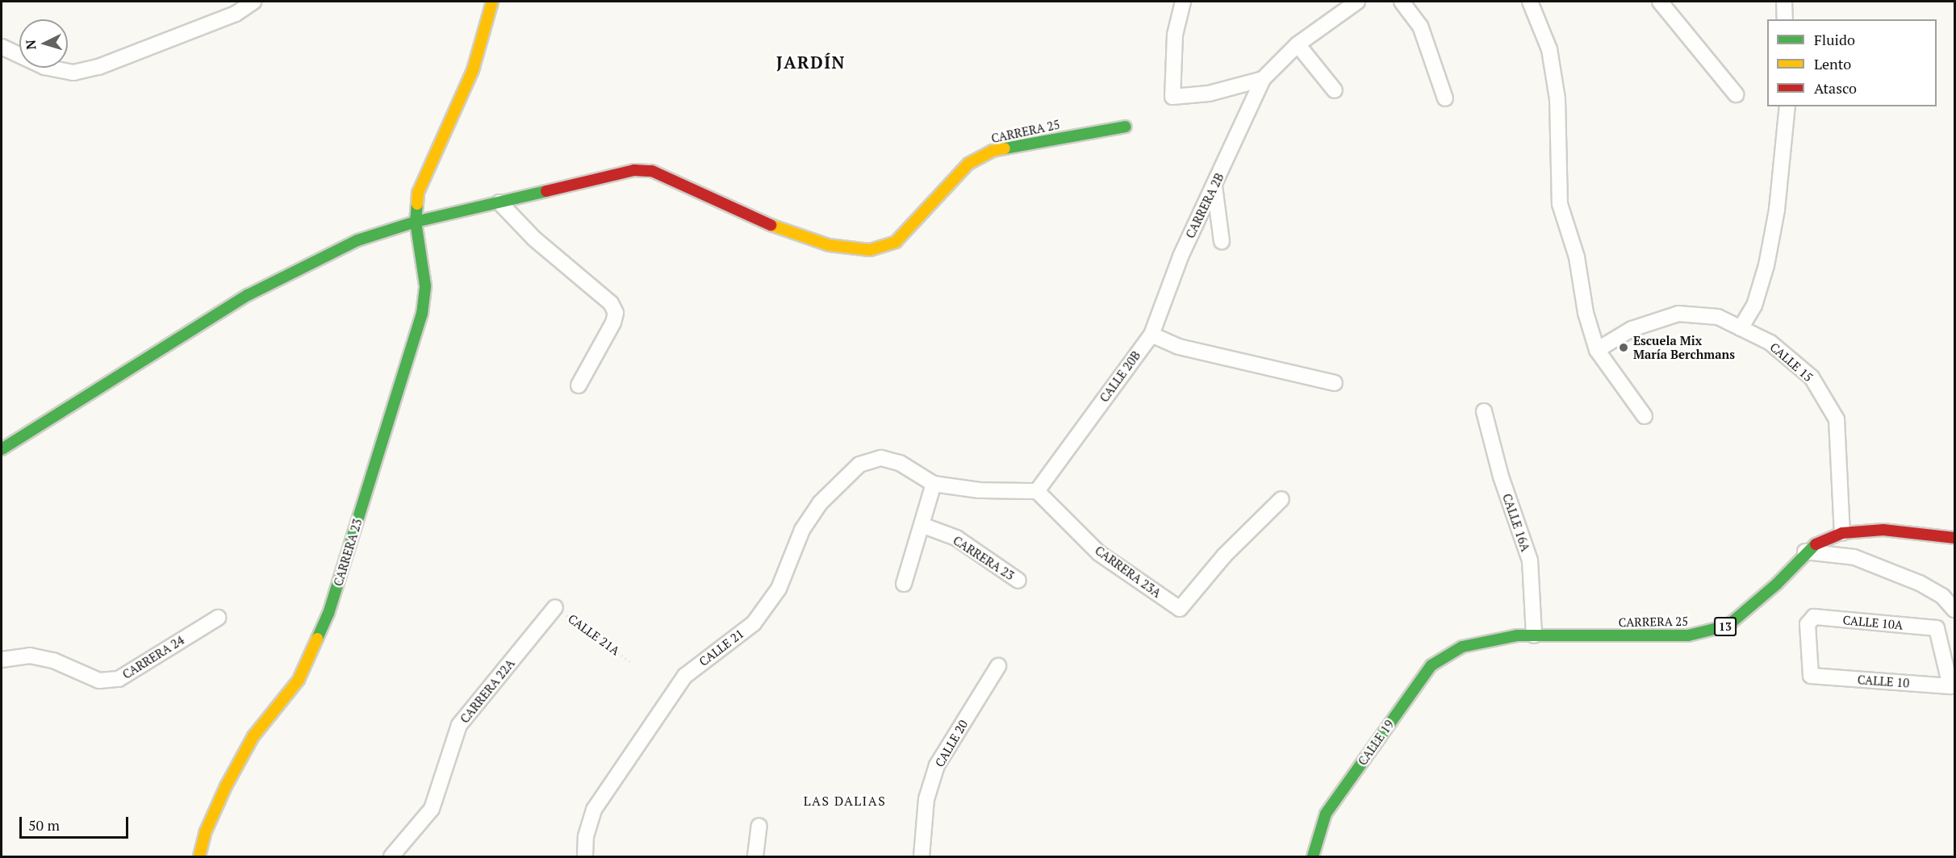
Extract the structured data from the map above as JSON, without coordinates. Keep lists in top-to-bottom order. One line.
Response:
{"streets":{"street":["CARRERA 25","CARRERA 2B","CALLE 15","CALLE 20B","CALLE 16A","CARRERA 23","CARRERA 23A","CALLE 10A","13","CALLE 21","CARRERA 24","CALLE 10","CARRERA 22A","CALLE 19","CALLE 20"],"path":["CALLE 21A"]},"crossings":[["CARRERA 25","CALLE 15"],["CARRERA 25","CALLE 16A"],["CARRERA 25","CALLE 19"],["CARRERA 2B","CALLE 20B"],["CALLE 20B","CARRERA 23A"],["CALLE 10A","CALLE 10"],["CALLE 21A","CARRERA 22A"]],"districts":["JARDÍN","LAS DALIAS"],"places":["Escuela Mix María Berchmans"],"legend":["Fluido","Lento","Atasco"],"scale_bar":"50 m","north":"left"}
